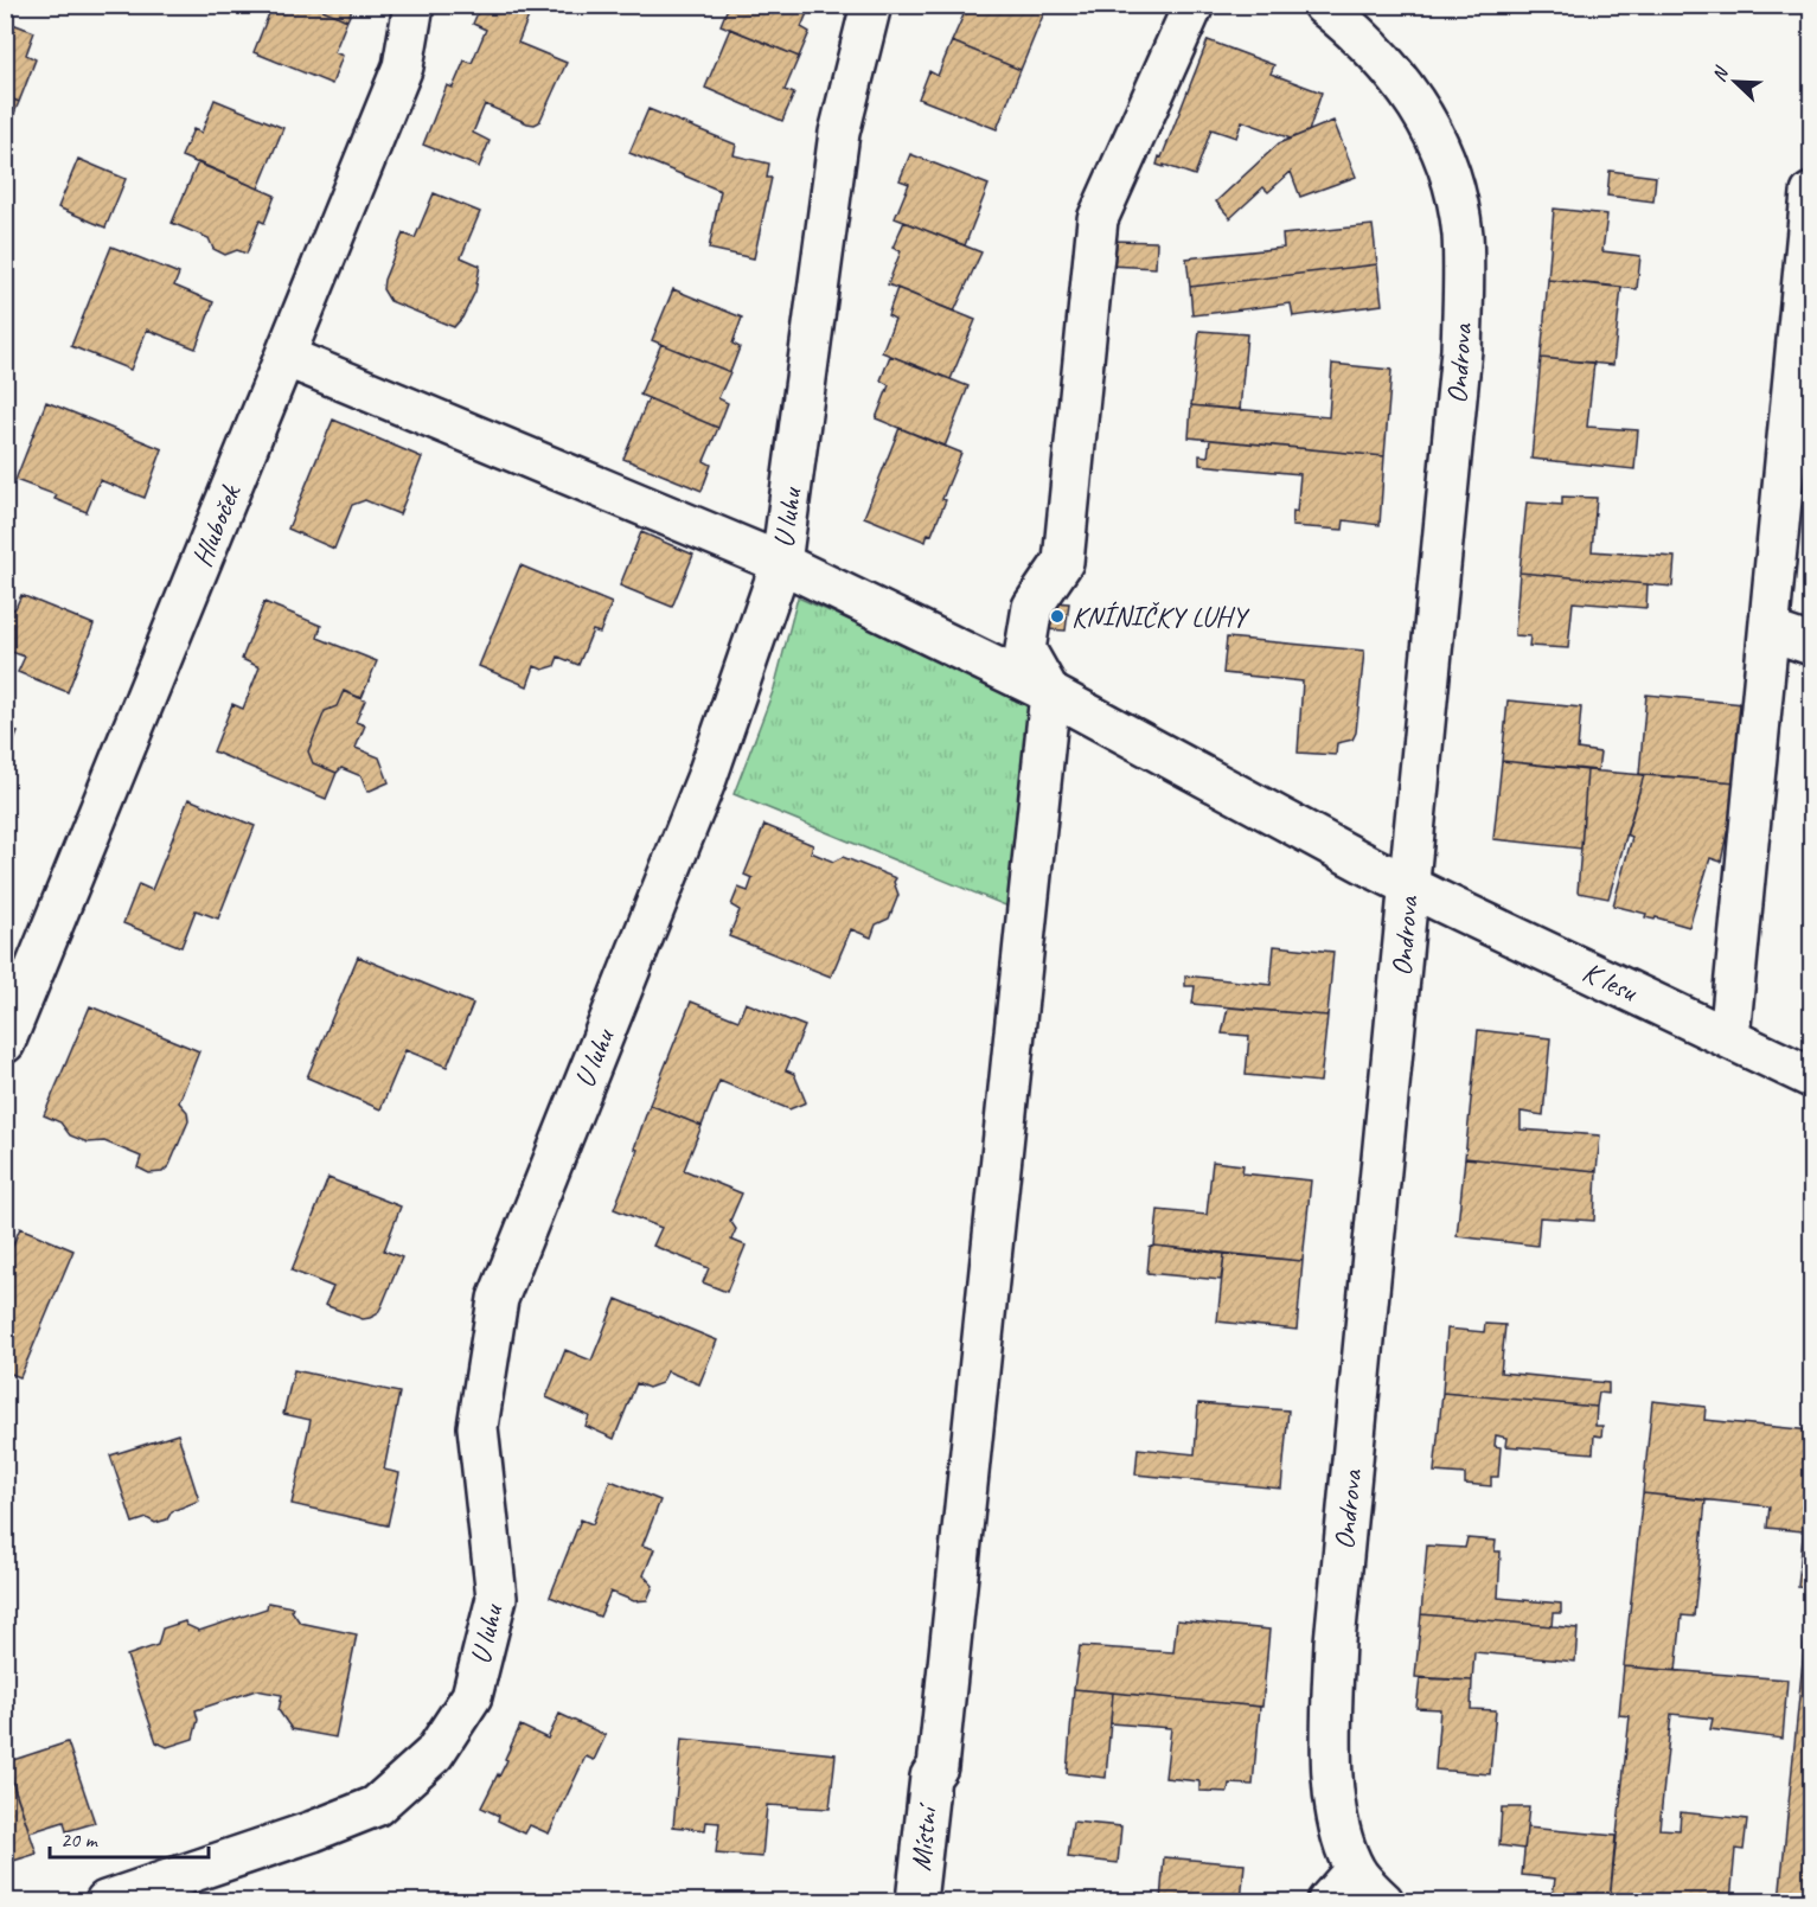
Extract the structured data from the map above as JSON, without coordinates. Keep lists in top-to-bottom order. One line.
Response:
{"streets":{"street":["Ondrova","U luhu","Hluboček","K lesu","Místní"]},"crossings":[["Ondrova","K lesu"],["U luhu","K lesu"],["Hluboček","K lesu"],["K lesu","Místní"]],"places":["KNÍNIČKY LUHY"],"scale_bar":"20 m","north":"top left"}
